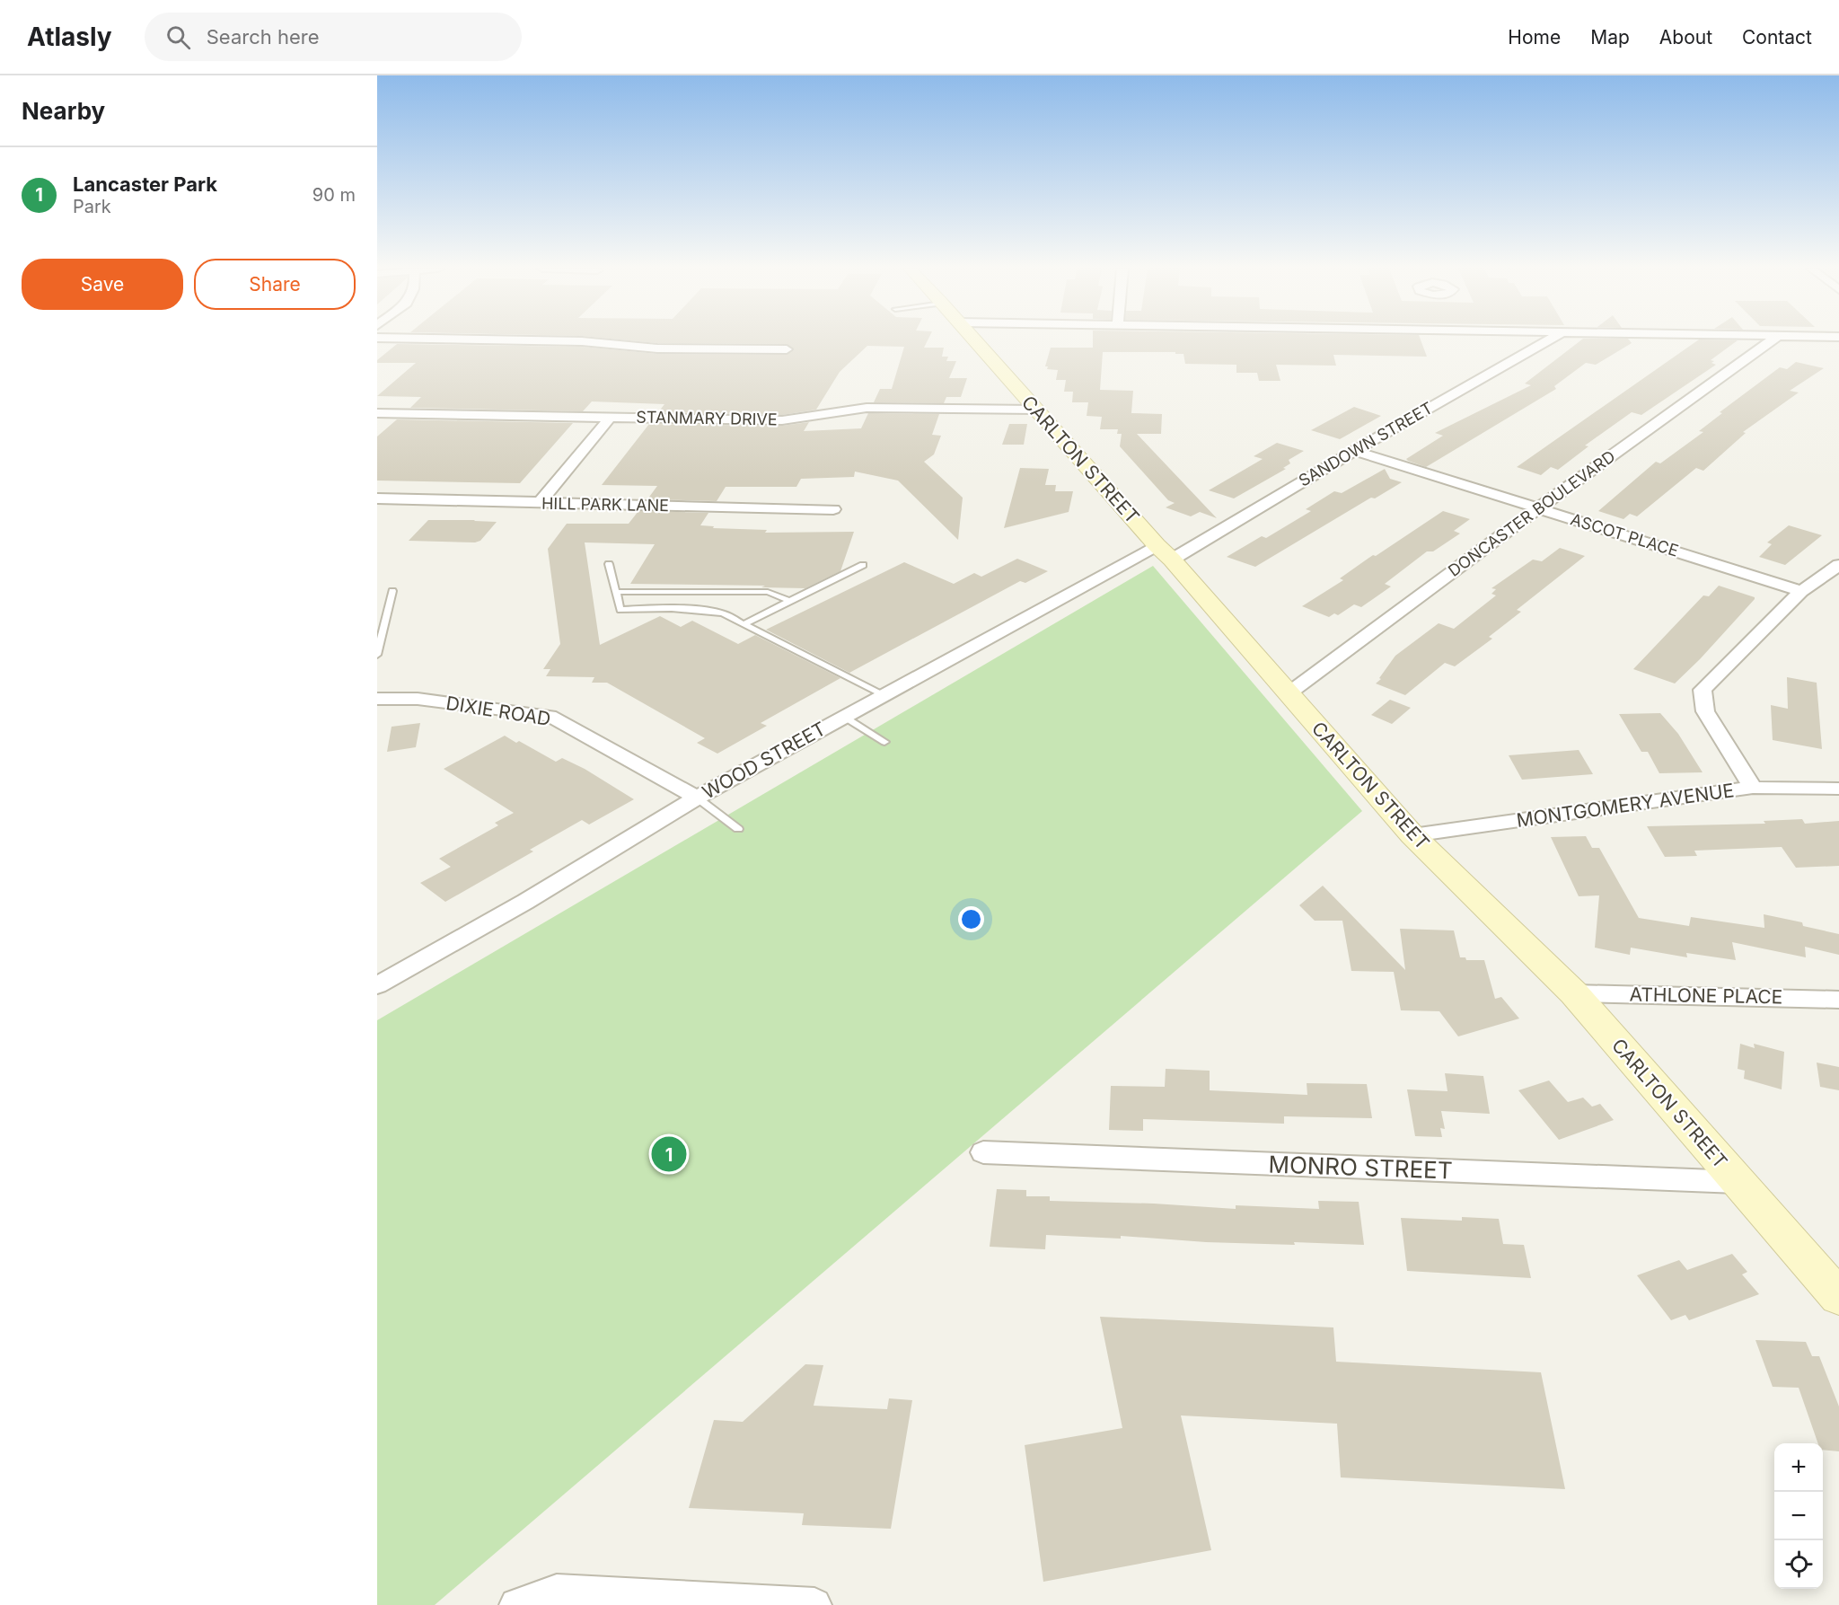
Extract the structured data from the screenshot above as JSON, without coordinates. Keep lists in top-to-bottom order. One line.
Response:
{"streets":{"main road":["CARLTON STREET"],"street":["STANMARY DRIVE","SANDOWN STREET","HILL PARK LANE","DONCASTER BOULEVARD","ASCOT PLACE","DIXIE ROAD","WOOD STREET","MONTGOMERY AVENUE","ATHLONE PLACE","MONRO STREET"]},"crossings":[["STANMARY DRIVE","CARLTON STREET"],["SANDOWN STREET","CARLTON STREET"],["SANDOWN STREET","ASCOT PLACE"],["SANDOWN STREET","WOOD STREET"],["CARLTON STREET","DONCASTER BOULEVARD"],["CARLTON STREET","WOOD STREET"],["CARLTON STREET","MONTGOMERY AVENUE"],["CARLTON STREET","ATHLONE PLACE"],["CARLTON STREET","MONRO STREET"],["DONCASTER BOULEVARD","ASCOT PLACE"],["DIXIE ROAD","WOOD STREET"]],"page":{"header":"Atlasly","search":"Search here","nav":["Home","Map","About","Contact"],"heading":"Nearby","list":[{"mark":"1","name":"Lancaster Park","note":"Park","value":"90 m"}],"buttons":["Save","Share"],"pins":"1","map_buttons":["+","−"]}}
